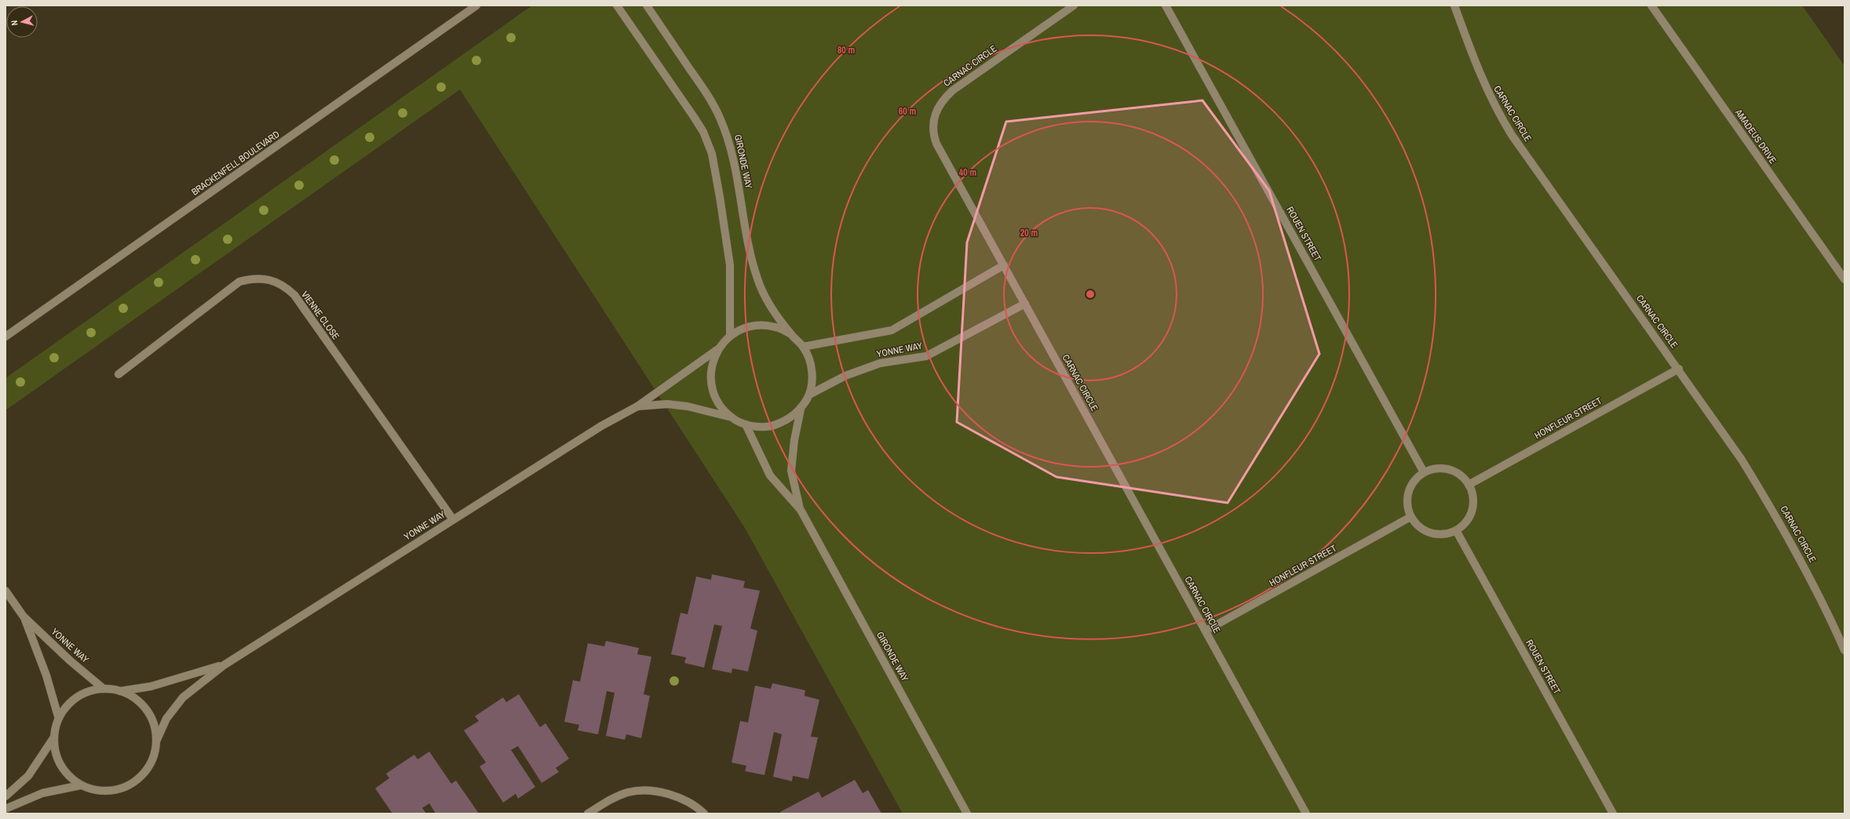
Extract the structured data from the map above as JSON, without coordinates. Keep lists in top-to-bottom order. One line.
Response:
{"streets":{"street":["CARNAC CIRCLE","AMADEUS DRIVE","GIRONDE WAY","BRACKENFELL BOULEVARD","ROUEN STREET","VIENNE CLOSE","YONNE WAY","HONFLEUR STREET"]},"crossings":[["CARNAC CIRCLE","YONNE WAY"],["CARNAC CIRCLE","HONFLEUR STREET"],["GIRONDE WAY","YONNE WAY"],["ROUEN STREET","HONFLEUR STREET"],["VIENNE CLOSE","YONNE WAY"]],"north":"left","rings":["80 m","60 m","40 m","20 m"]}
